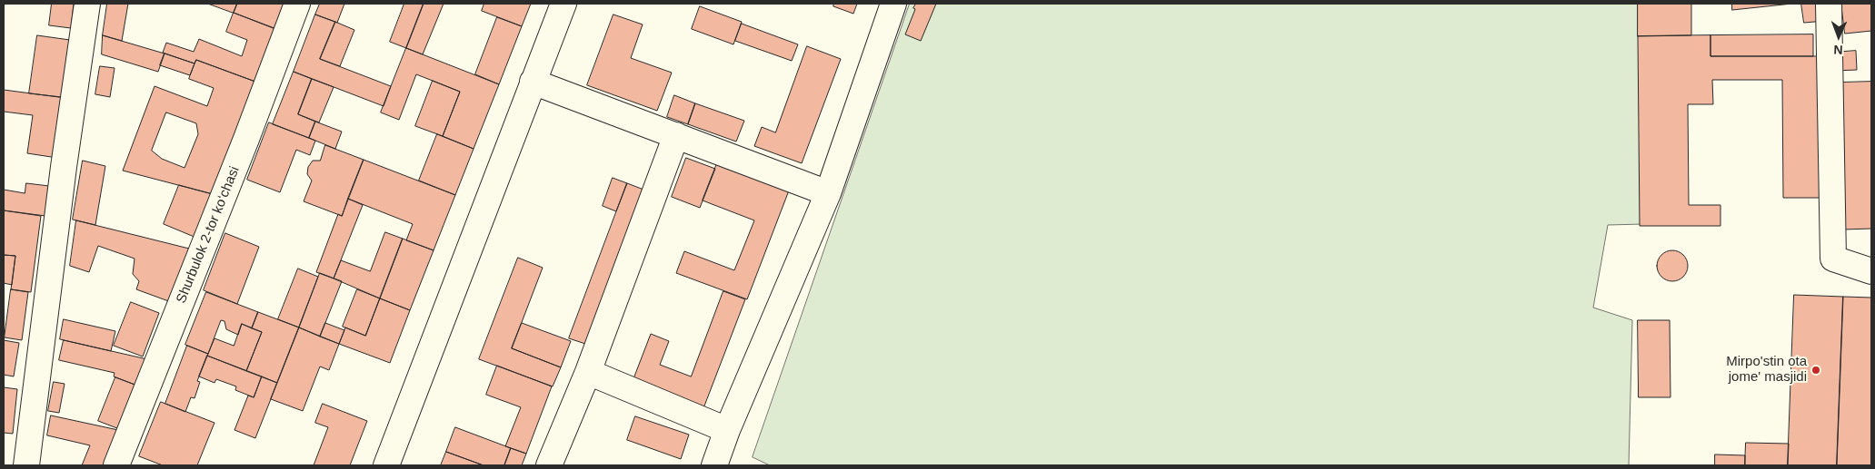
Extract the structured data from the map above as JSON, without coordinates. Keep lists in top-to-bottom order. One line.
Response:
{"streets":{"street":["Shurbulok 2-tor ko‘chasi"]},"places":["Mirpo'stin ota jome' masjidi"],"north":"bottom"}
